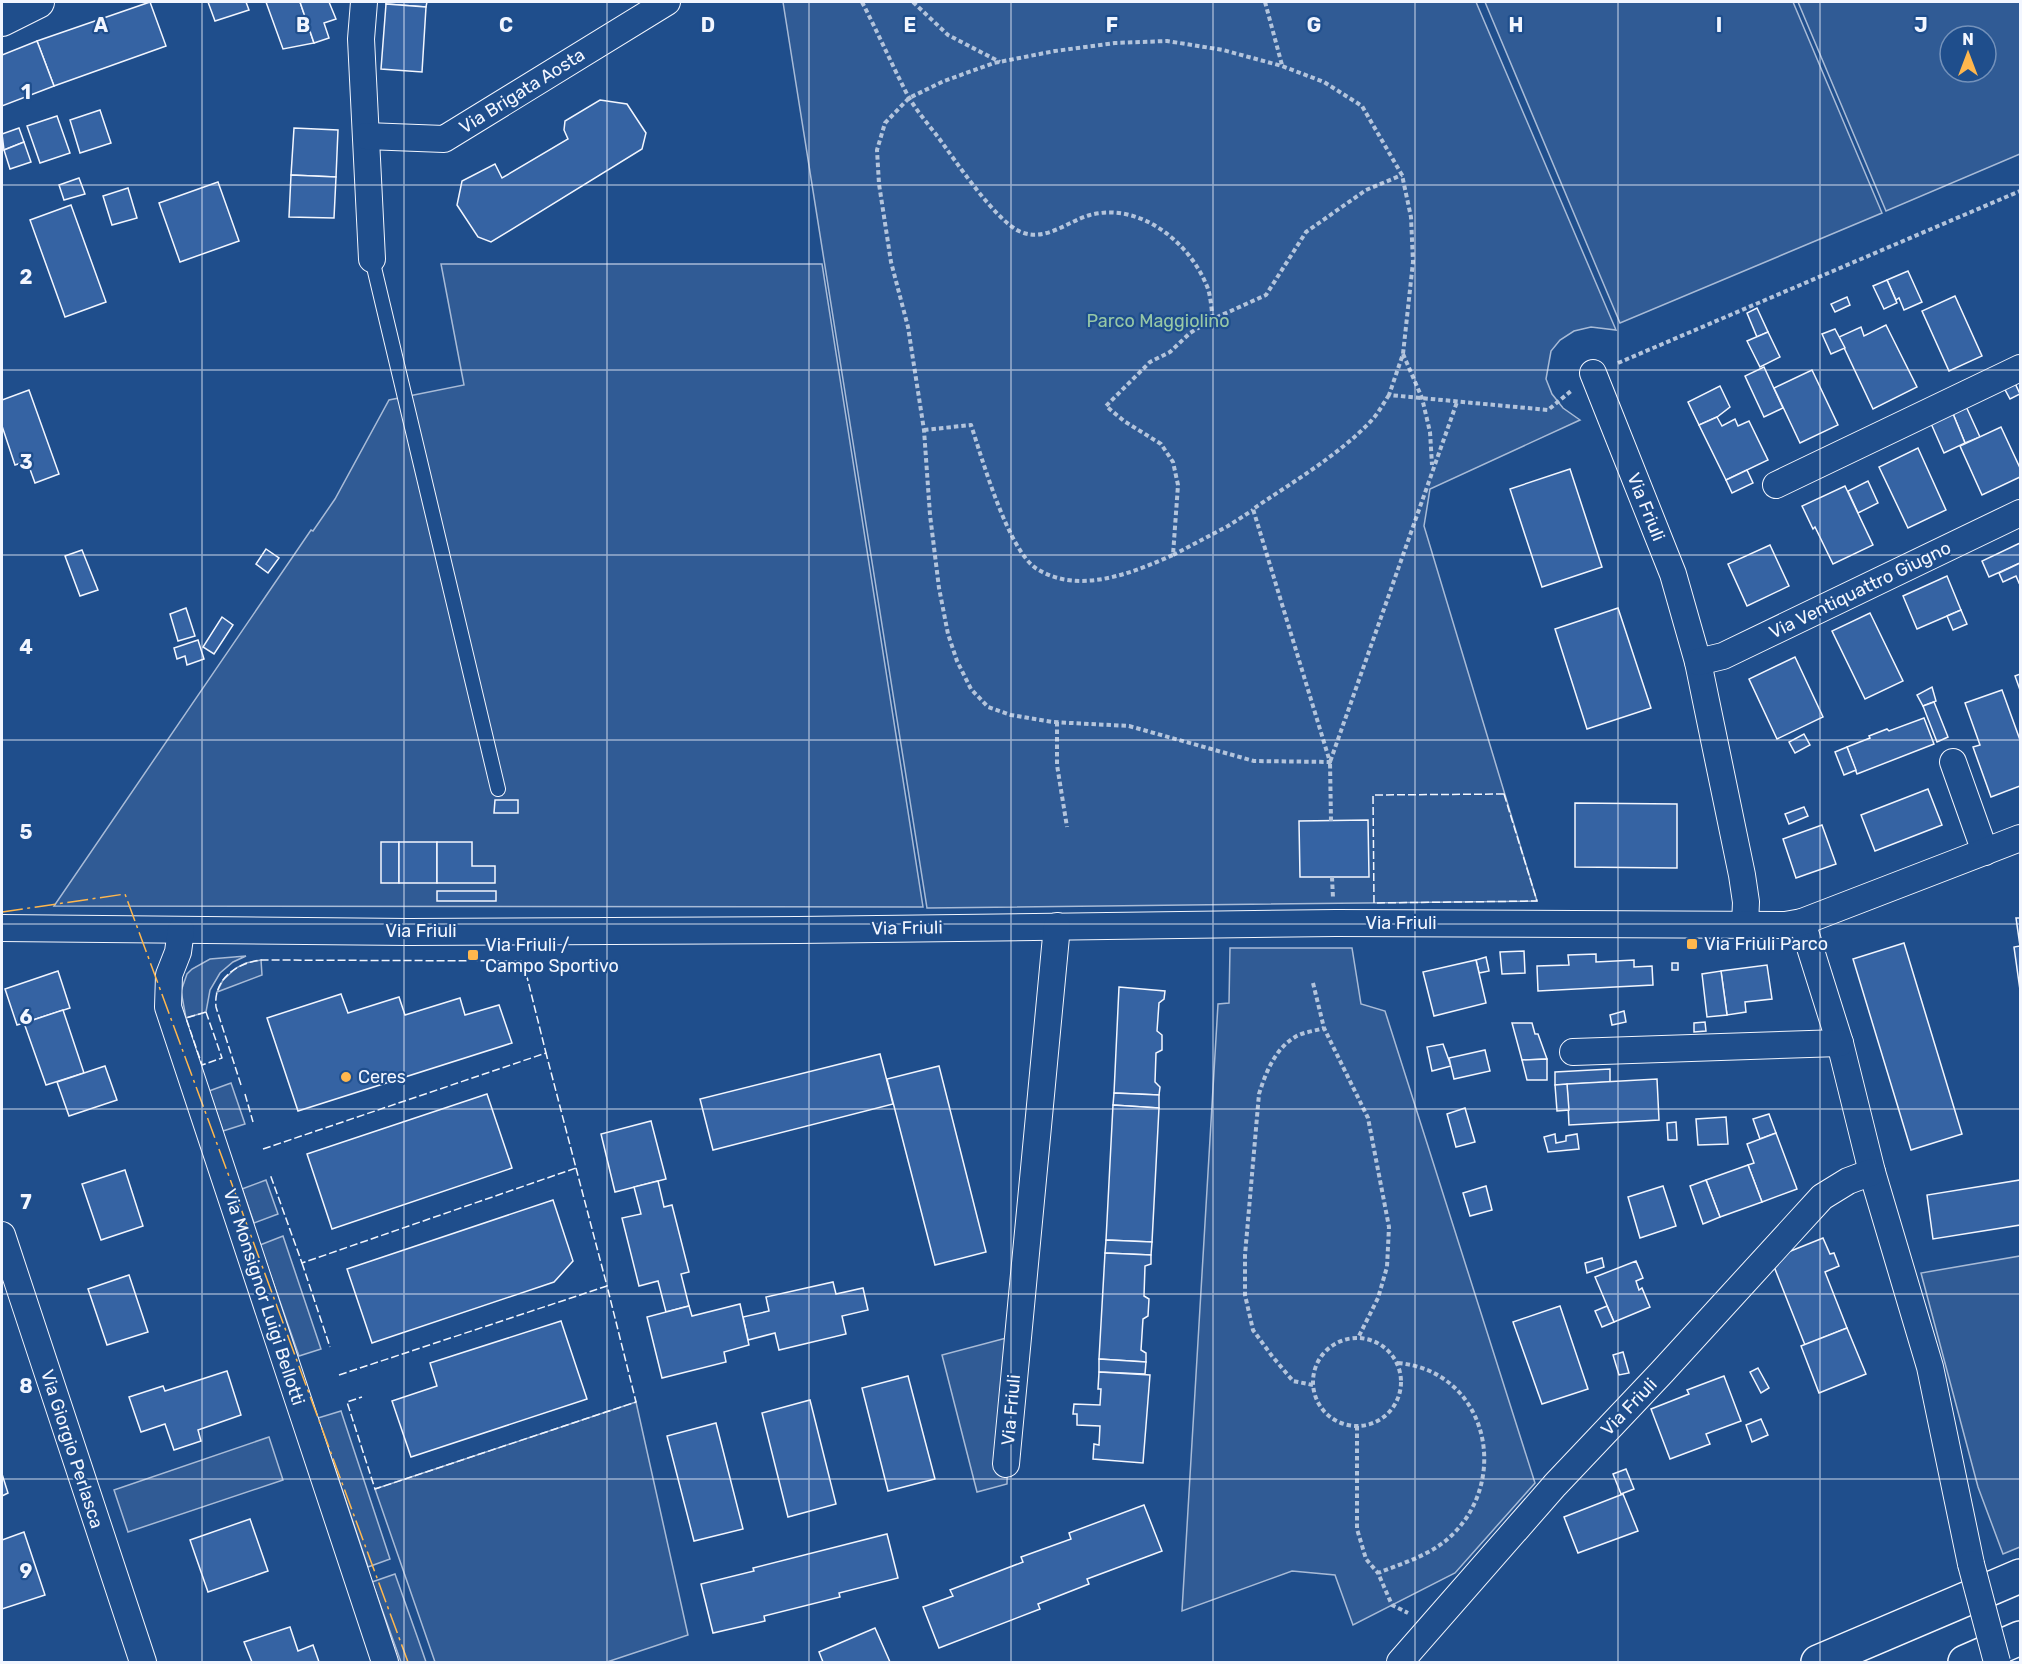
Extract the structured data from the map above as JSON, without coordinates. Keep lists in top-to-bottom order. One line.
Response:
{"streets":{"street":["Via Brigata Aosta","Via Friuli","Via Ventiquattro Giugno","Via Monsignor Luigi Bellotti","Via Giorgio Perlasca"]},"crossings":[["Via Friuli","Via Ventiquattro Giugno"],["Via Friuli","Via Monsignor Luigi Bellotti"]],"parks":["Parco Maggiolino"],"places":{"transit":["Via Friuli Parco","Via Friuli / Campo Sportivo"],"other":["Ceres"]},"north":"top","grid":{"columns":["A","B","C","D","E","F","G","H","I","J"],"rows":["1","2","3","4","5","6","7","8","9"]}}
